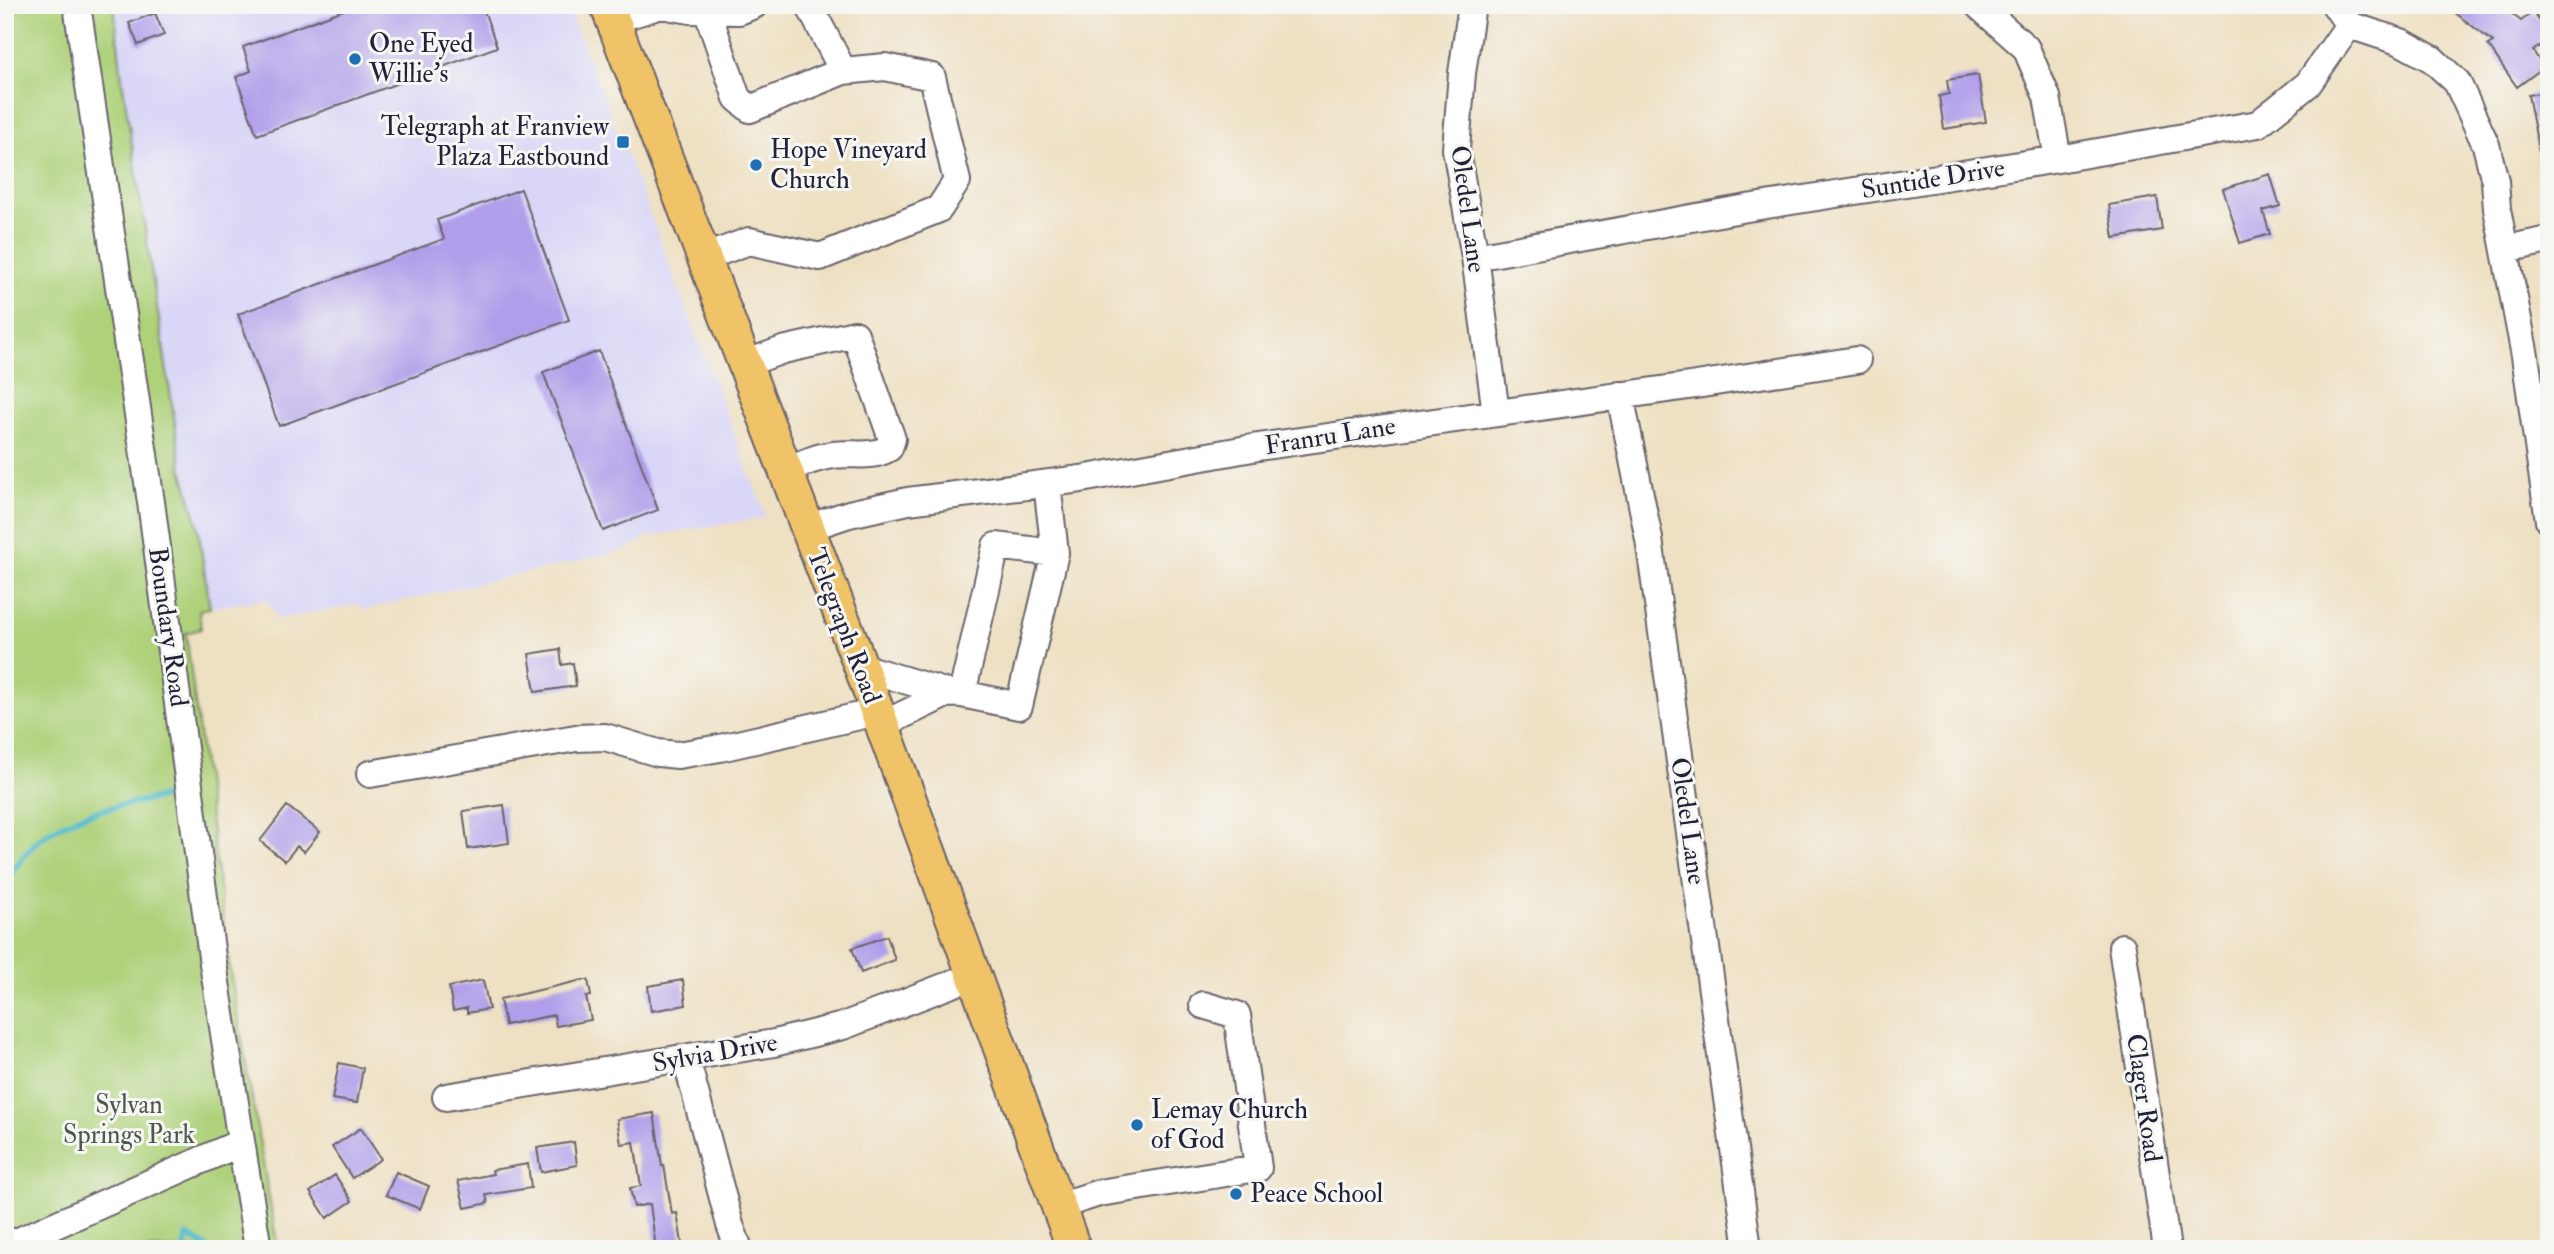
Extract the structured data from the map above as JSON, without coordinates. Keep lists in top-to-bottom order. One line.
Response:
{"streets":{"main road":["Telegraph Road"],"street":["Suntide Drive","Oledel Lane","Franru Lane","Boundary Road","Sylvia Drive","Clager Road"]},"crossings":[["Suntide Drive","Oledel Lane"],["Oledel Lane","Franru Lane"],["Franru Lane","Telegraph Road"],["Telegraph Road","Sylvia Drive"]],"parks":["Sylvan Springs Park"],"places":{"other":["One Eyed Willie's","Hope Vineyard Church","Lemay Church of God","Peace School"],"transit":["Telegraph at Franview Plaza Eastbound"]}}
